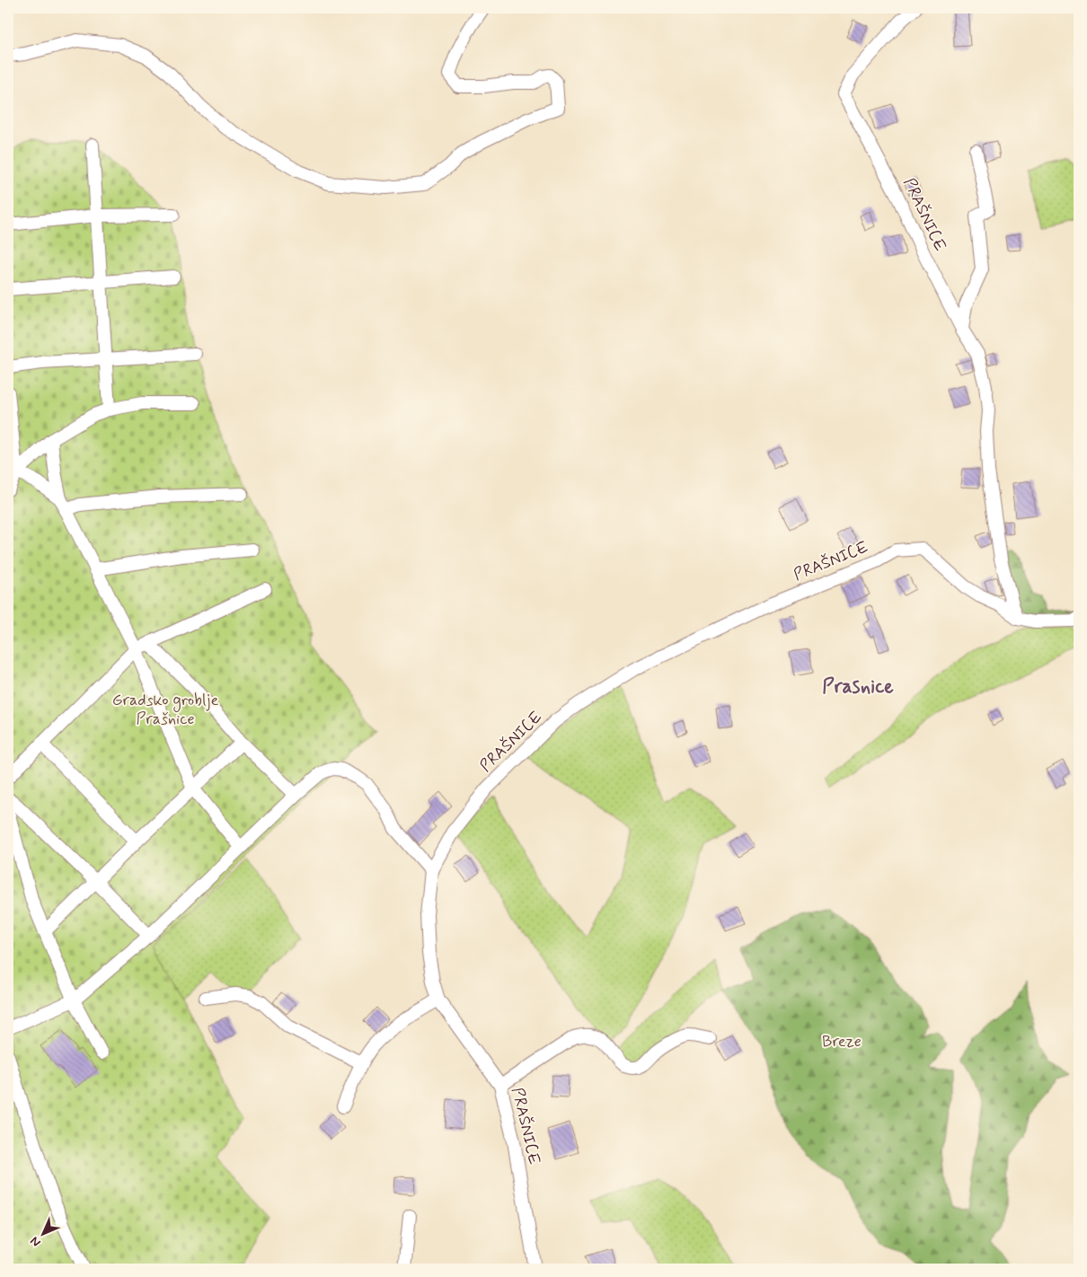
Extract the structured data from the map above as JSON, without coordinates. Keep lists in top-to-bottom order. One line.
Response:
{"streets":{"street":["PRAŠNICE"]},"districts":["Prasnice"],"parks":["Gradsko groblje Prašnice","Breze"],"north":"bottom left"}
